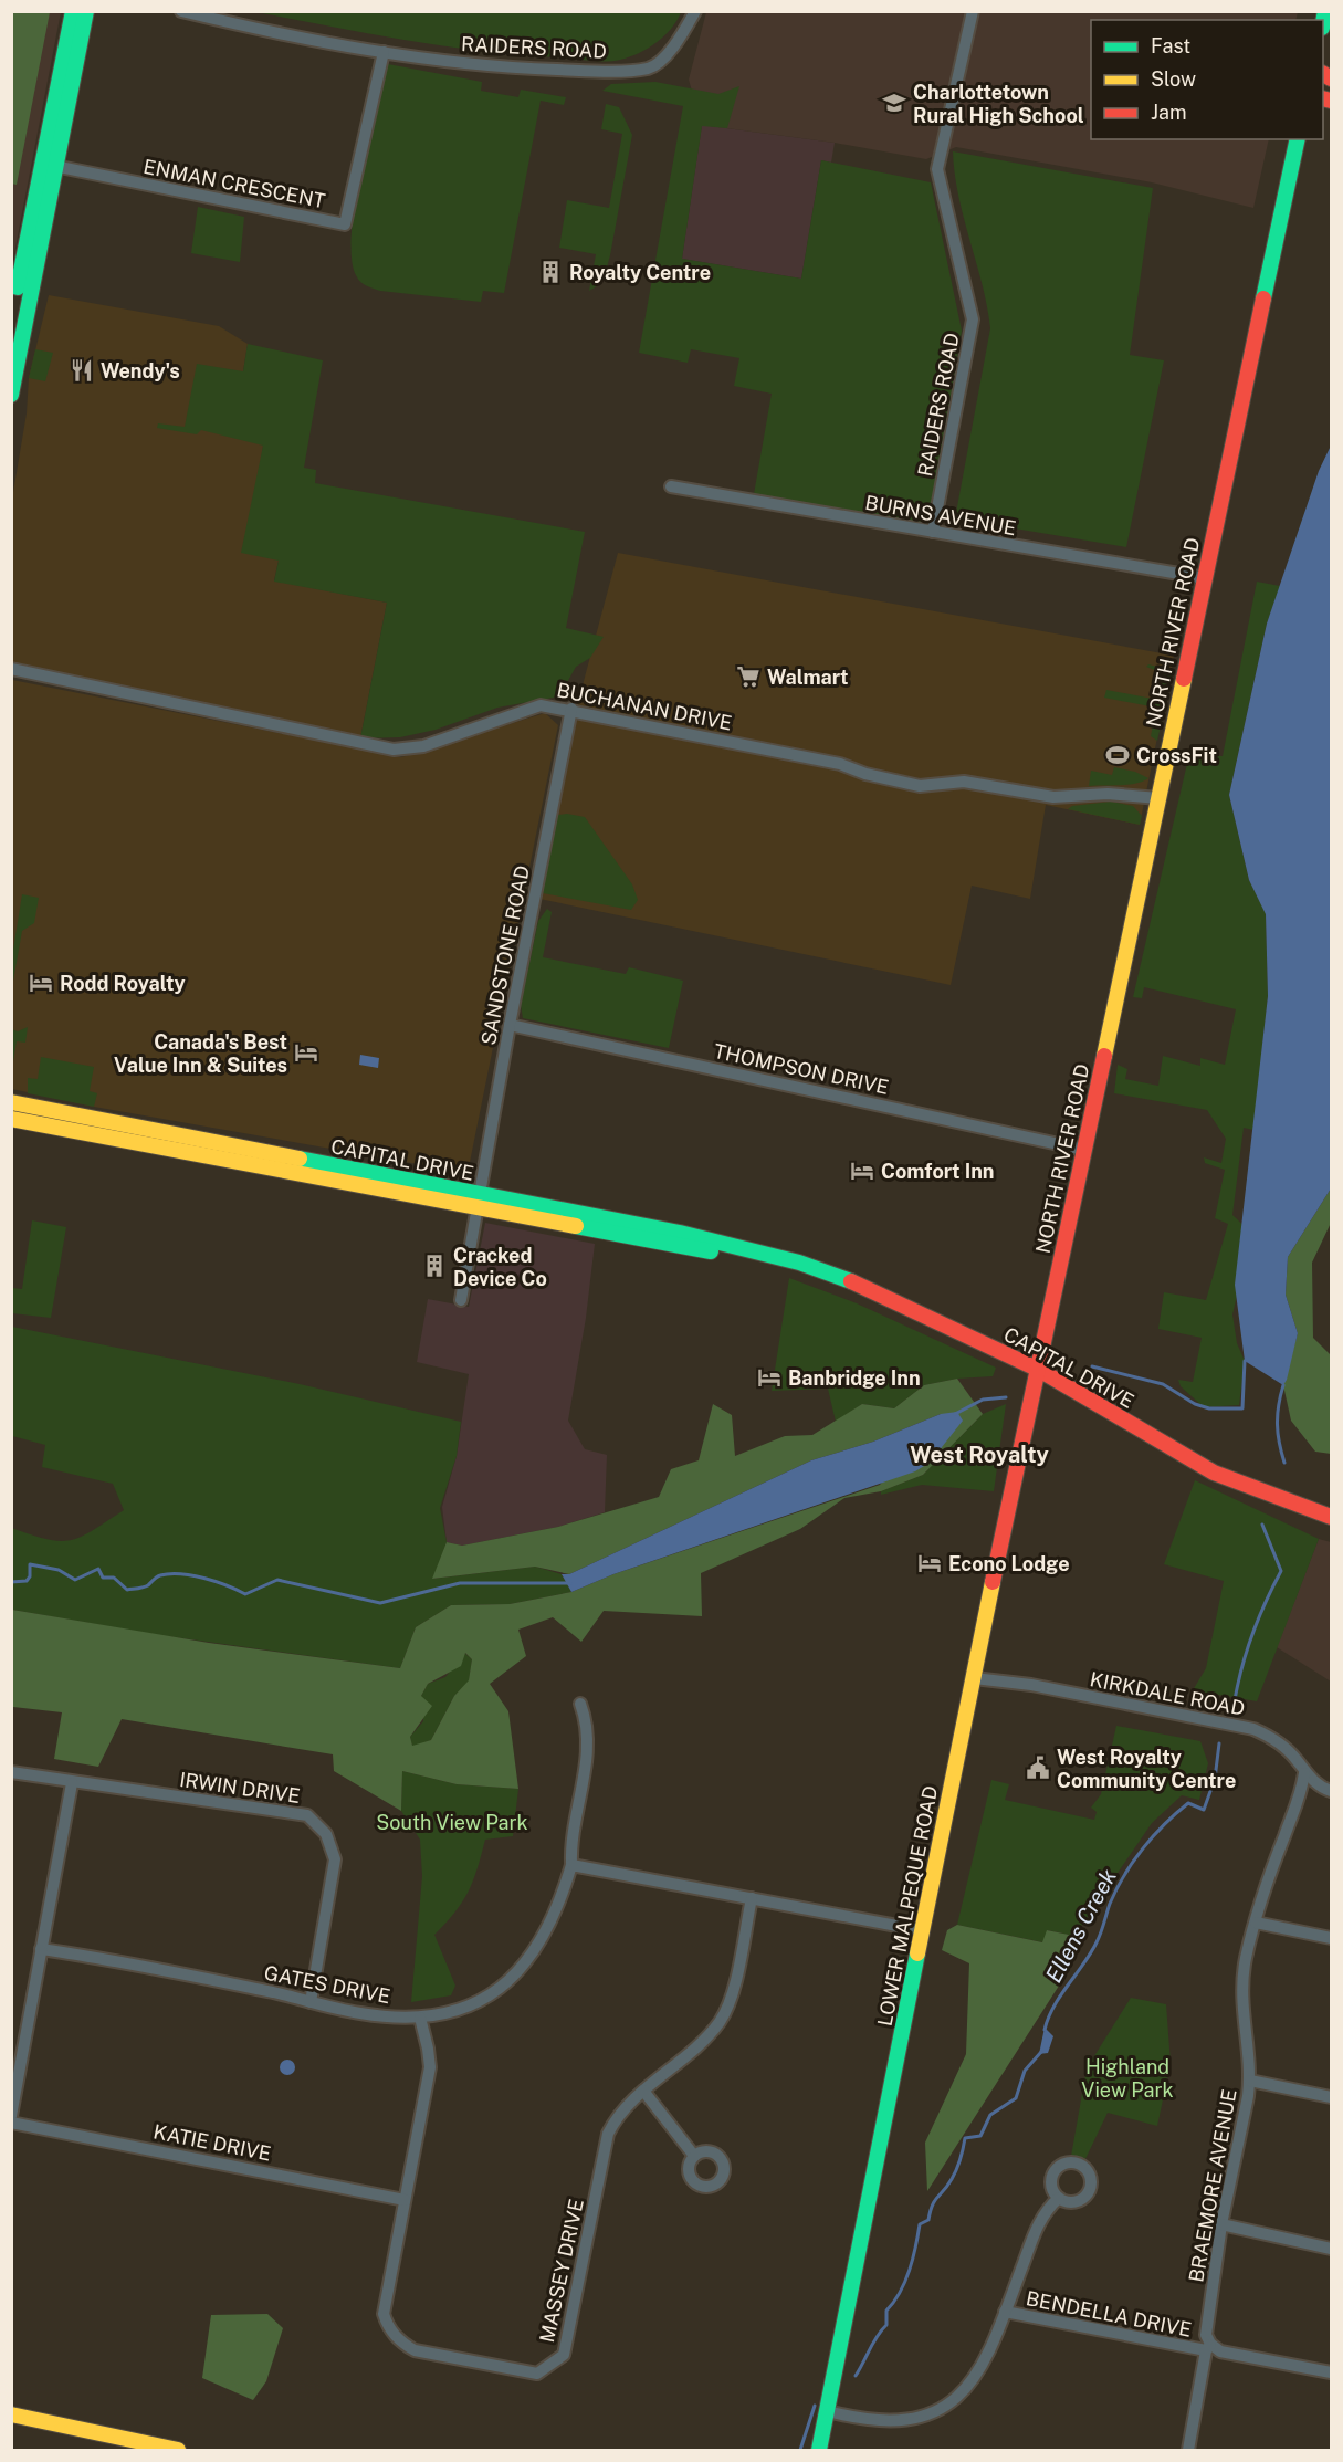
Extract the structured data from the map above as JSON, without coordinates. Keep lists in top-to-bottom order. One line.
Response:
{"streets":{"main road":["NORTH RIVER ROAD","CAPITAL DRIVE","LOWER MALPEQUE ROAD"],"street":["RAIDERS ROAD","ENMAN CRESCENT","BURNS AVENUE","BUCHANAN DRIVE","SANDSTONE ROAD","THOMPSON DRIVE","KIRKDALE ROAD","IRWIN DRIVE","GATES DRIVE","KATIE DRIVE","BRAEMORE AVENUE","MASSEY DRIVE","BENDELLA DRIVE"]},"crossings":[["RAIDERS ROAD","ENMAN CRESCENT"],["RAIDERS ROAD","BURNS AVENUE"],["BURNS AVENUE","NORTH RIVER ROAD"],["NORTH RIVER ROAD","BUCHANAN DRIVE"],["NORTH RIVER ROAD","THOMPSON DRIVE"],["NORTH RIVER ROAD","CAPITAL DRIVE"],["NORTH RIVER ROAD","LOWER MALPEQUE ROAD"],["BUCHANAN DRIVE","SANDSTONE ROAD"],["SANDSTONE ROAD","THOMPSON DRIVE"],["SANDSTONE ROAD","CAPITAL DRIVE"],["CAPITAL DRIVE","LOWER MALPEQUE ROAD"],["KIRKDALE ROAD","LOWER MALPEQUE ROAD"],["KIRKDALE ROAD","BRAEMORE AVENUE"],["IRWIN DRIVE","GATES DRIVE"],["GATES DRIVE","MASSEY DRIVE"],["KATIE DRIVE","MASSEY DRIVE"],["BRAEMORE AVENUE","BENDELLA DRIVE"]],"districts":["West Royalty"],"water":["Ellens Creek"],"parks":["South View Park","Highland View Park"],"places":{"school or university":["Charlottetown Rural High School"],"building":["Royalty Centre","Cracked Device Co"],"restaurant":["Wendy's"],"supermarket":["Walmart"],"sports":["CrossFit"],"hotel":["Rodd Royalty","Canada's Best Value Inn & Suites","Comfort Inn","Banbridge Inn","Econo Lodge"],"public building":["West Royalty Community Centre"]},"legend":["Fast","Slow","Jam"]}
